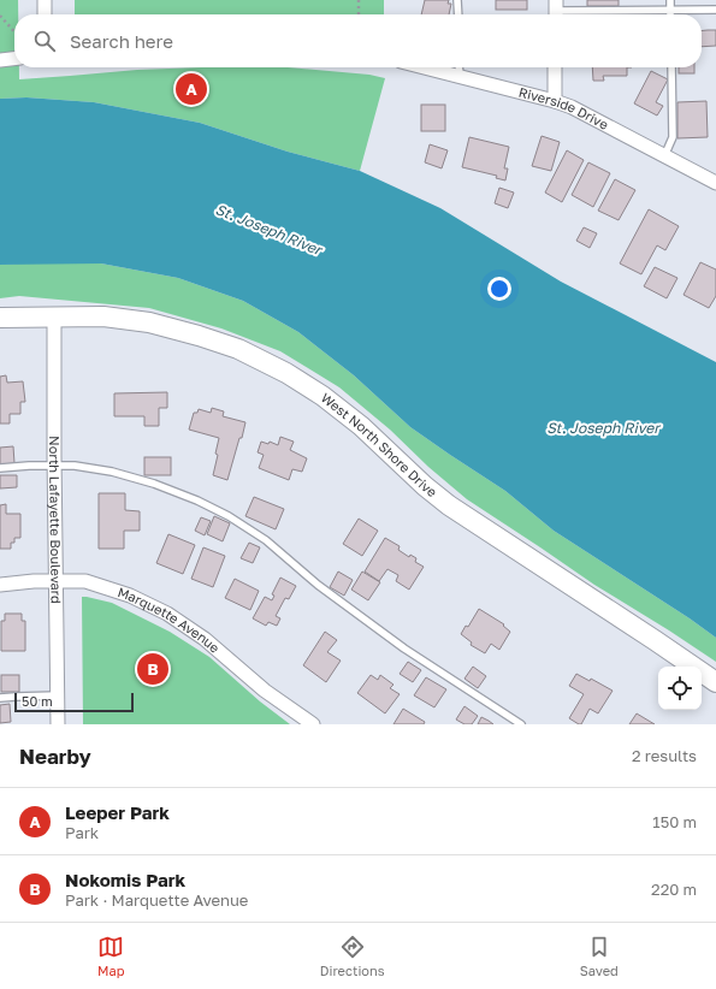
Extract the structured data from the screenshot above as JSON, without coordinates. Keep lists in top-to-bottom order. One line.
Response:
{"streets":{"street":["Riverside Drive","West North Shore Drive","North Lafayette Boulevard","Marquette Avenue"]},"crossings":[["West North Shore Drive","North Lafayette Boulevard"],["North Lafayette Boulevard","Marquette Avenue"]],"water":["St. Joseph River"],"scale_bar":"50 m","page":{"search":"Search here","pins":["A","B"],"scale":"50 m","heading":["Nearby","2 results"],"list":[{"mark":"A","name":"Leeper Park","note":"Park","value":"150 m"},{"mark":"B","name":"Nokomis Park","note":"Park · Marquette Avenue","value":"220 m"}],"nav":["Map","Directions","Saved"]}}
